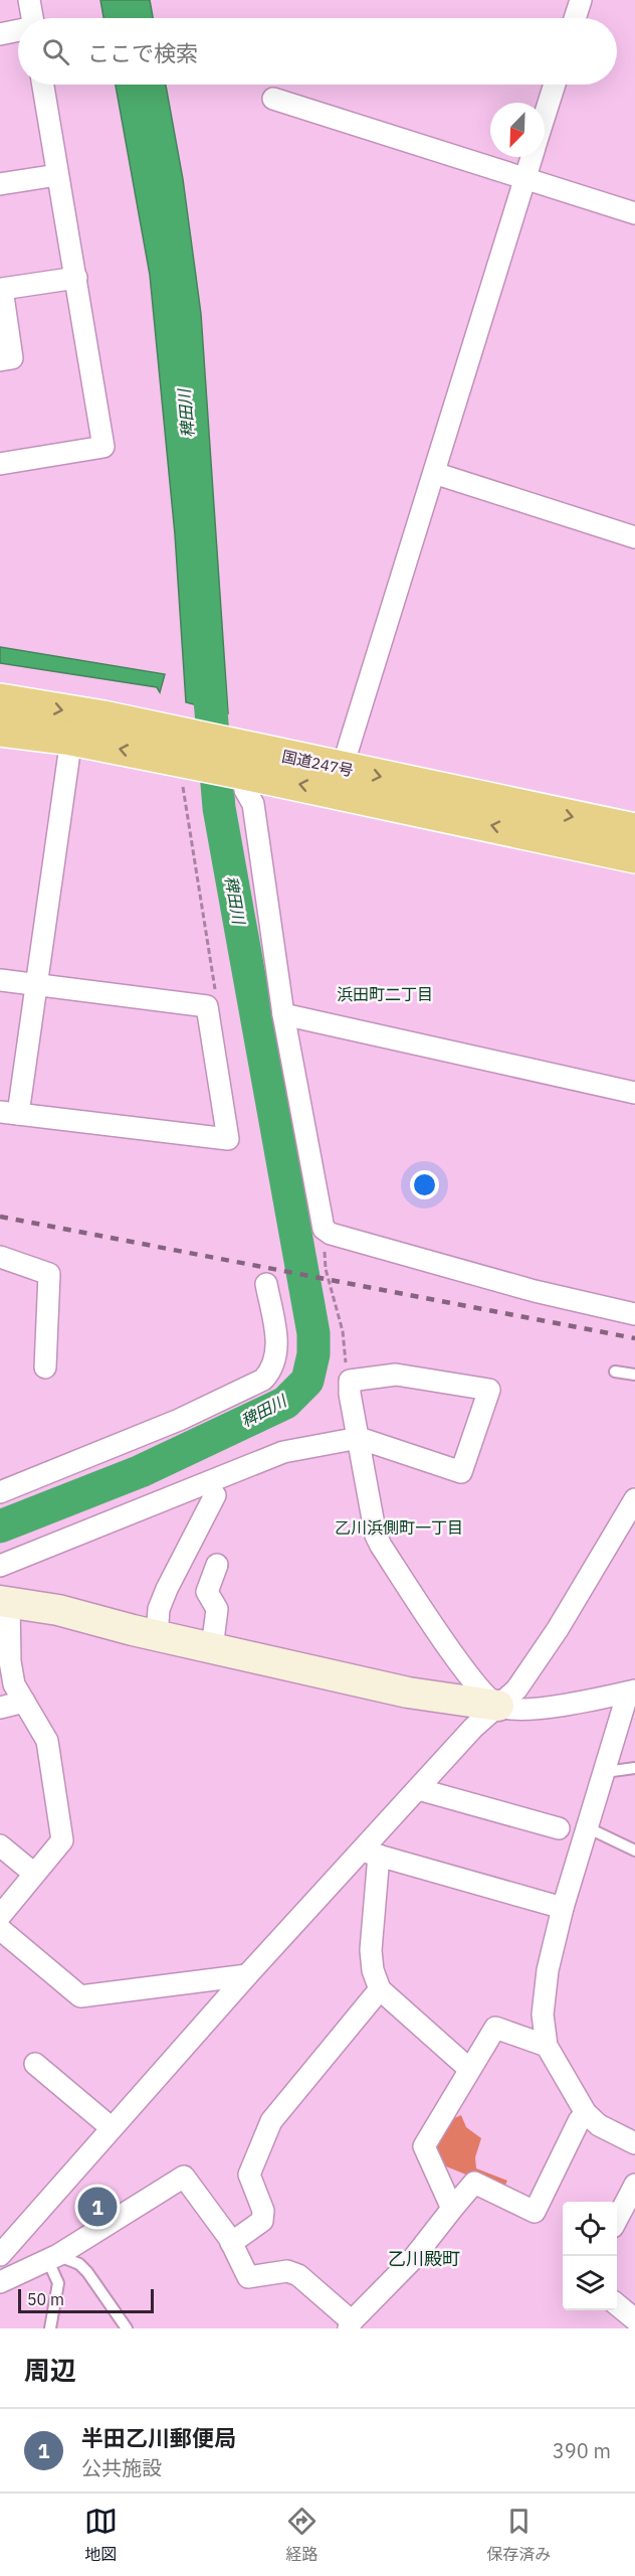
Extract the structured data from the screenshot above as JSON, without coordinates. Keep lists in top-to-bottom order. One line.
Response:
{"streets":{"highway":["国道247号"]},"districts":["浜田町二丁目","乙川浜側町一丁目","乙川殿町"],"water":["稗田川"],"scale_bar":"50 m","north":"bottom left","page":{"search":"ここで検索","pins":"1","scale":"50 m","heading":"周辺","list":[{"mark":"1","name":"半田乙川郵便局","note":"公共施設","value":"390 m"}],"nav":["地図","経路","保存済み"]}}
